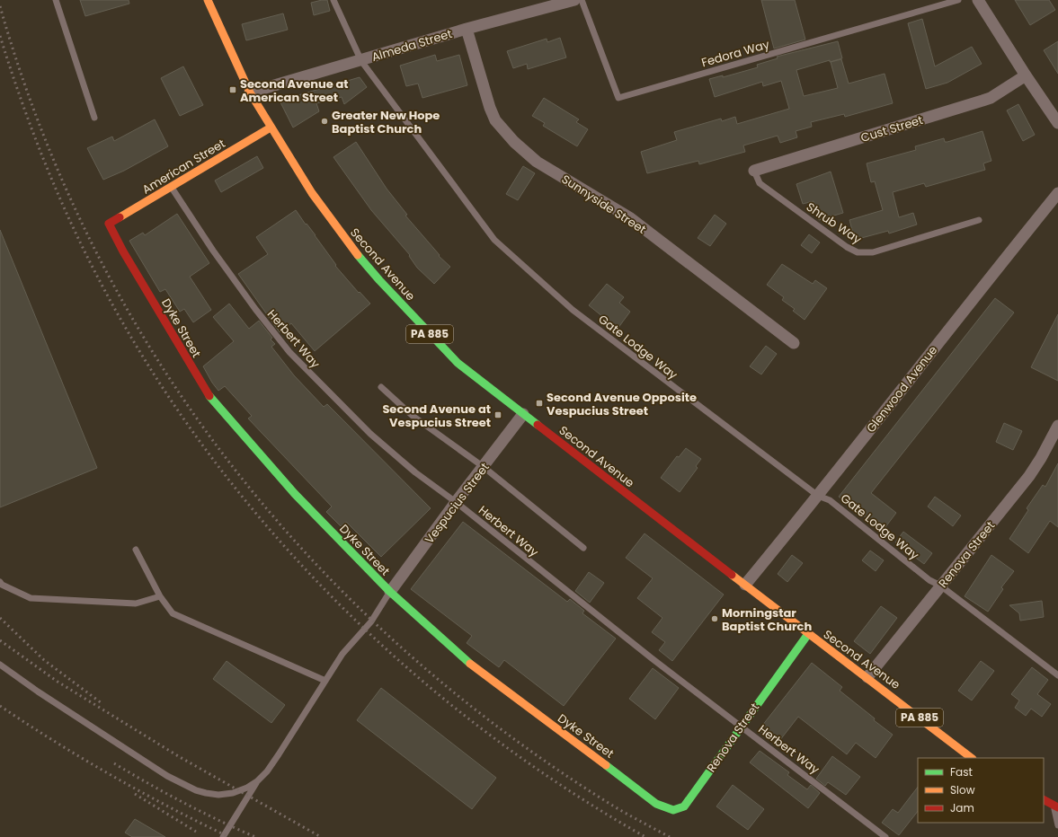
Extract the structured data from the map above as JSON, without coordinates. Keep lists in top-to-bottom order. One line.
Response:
{"streets":{"street":["Almeda Street","Cust Street","American Street","Sunnyside Street","Second Avenue","Dyke Street","PA 885","Glenwood Avenue","Vespucius Street","Renova Street"],"lane":["Fedora Way","Shrub Way","Herbert Way","Gate Lodge Way"]},"crossings":[["Almeda Street","Sunnyside Street"],["Almeda Street","Second Avenue"],["Almeda Street","Gate Lodge Way"],["Cust Street","Shrub Way"],["American Street","Second Avenue"],["American Street","Dyke Street"],["American Street","Herbert Way"],["Second Avenue","Glenwood Avenue"],["Second Avenue","Vespucius Street"],["Second Avenue","Renova Street"],["Dyke Street","Vespucius Street"],["Dyke Street","Renova Street"],["Herbert Way","Vespucius Street"],["Herbert Way","Renova Street"],["Gate Lodge Way","Glenwood Avenue"],["Gate Lodge Way","Renova Street"]],"places":{"transit":["Second Avenue at American Street","Second Avenue Opposite Vespucius Street","Second Avenue at Vespucius Street"],"other":["Greater New Hope Baptist Church","Morningstar Baptist Church"]},"legend":["Fast","Slow","Jam"]}
